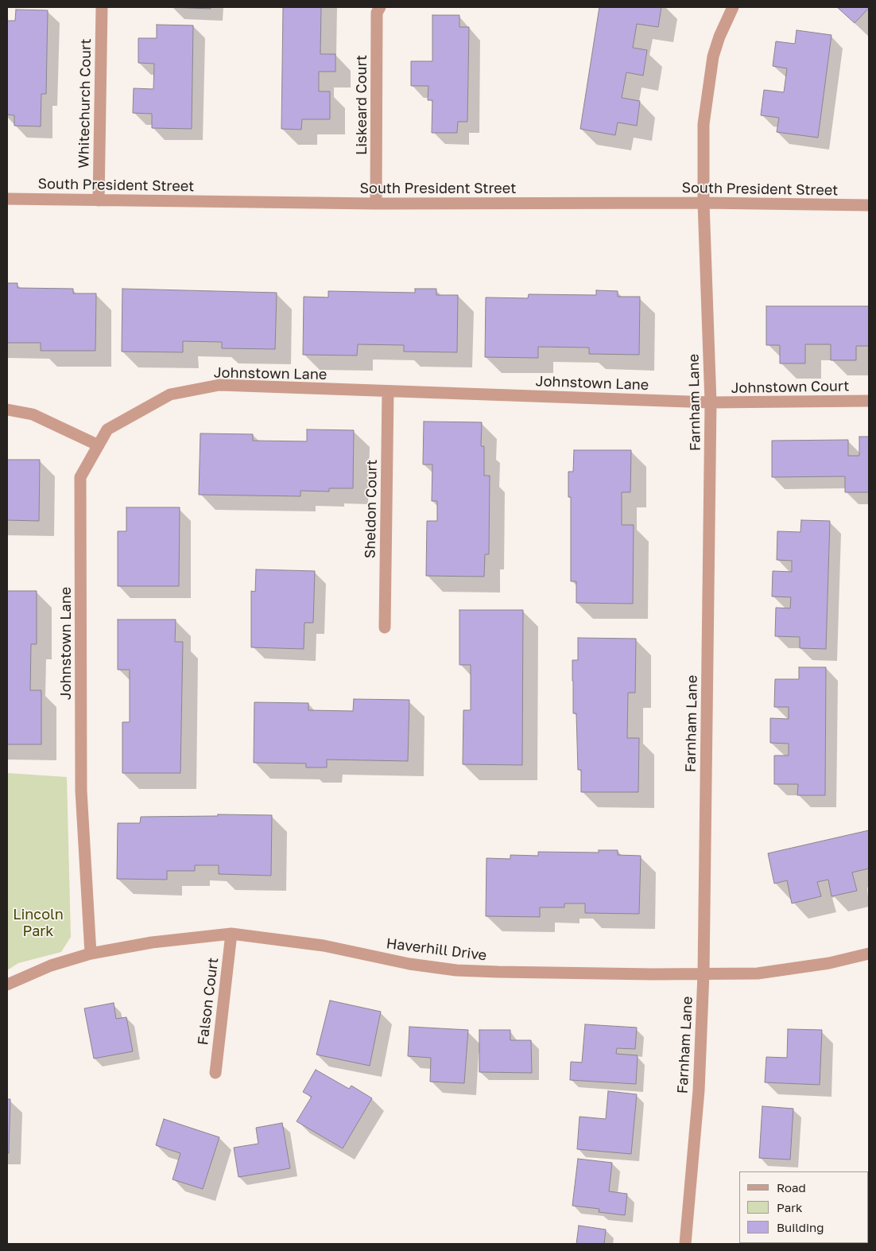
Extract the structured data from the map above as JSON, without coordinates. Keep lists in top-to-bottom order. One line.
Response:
{"streets":{"street":["Whitechurch Court","Liskeard Court","South President Street","Johnstown Lane","Johnstown Court","Farnham Lane","Sheldon Court","Haverhill Drive","Falson Court"]},"crossings":[["Whitechurch Court","South President Street"],["Liskeard Court","South President Street"],["South President Street","Farnham Lane"],["Johnstown Lane","Johnstown Court"],["Johnstown Lane","Farnham Lane"],["Johnstown Lane","Sheldon Court"],["Johnstown Lane","Haverhill Drive"],["Johnstown Court","Farnham Lane"],["Farnham Lane","Haverhill Drive"],["Haverhill Drive","Falson Court"]],"parks":["Lincoln Park"],"legend":["Road","Park","Building"]}
